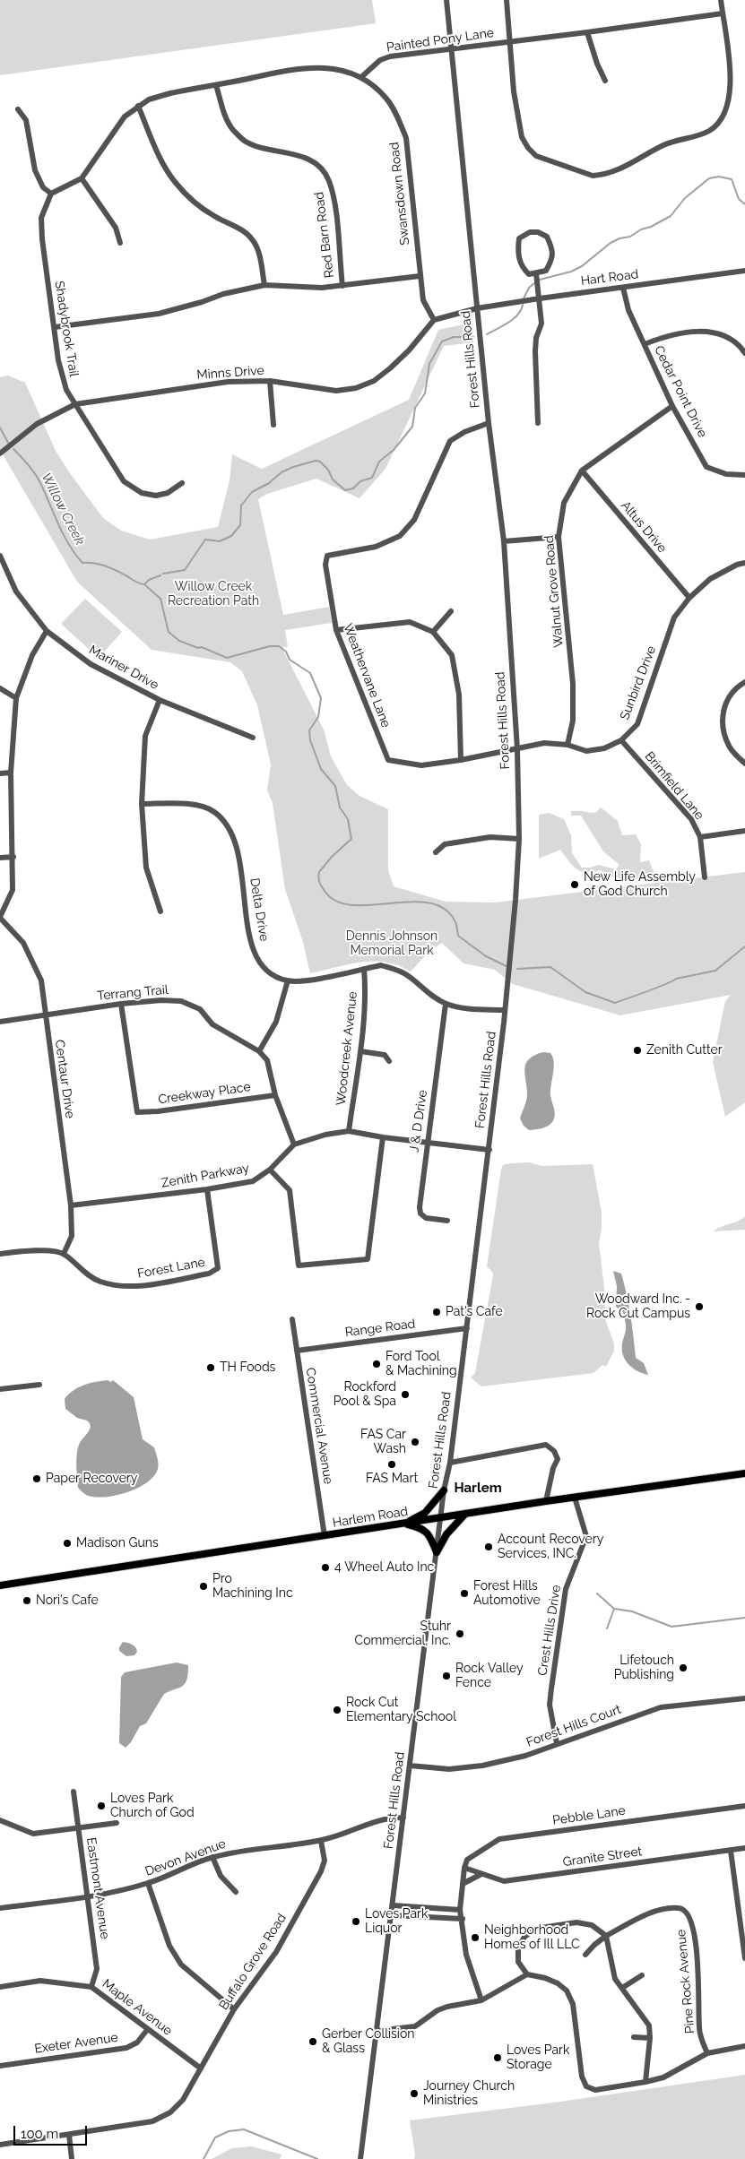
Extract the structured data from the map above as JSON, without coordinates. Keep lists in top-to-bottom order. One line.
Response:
{"streets":{"main road":["Harlem Road"],"street":["Painted Pony Lane","Swansdown Road","Red Barn Road","Hart Road","Shadybrook Trail","Forest Hills Road","Minns Drive","Cedar Point Drive","Altus Drive","Walnut Grove Road","Mariner Drive","Weathervane Lane","Sunbird Drive","Brimfield Lane","Delta Drive","Terrang Trail","Woodcreek Avenue","Centaur Drive","Creekway Place","J & D Drive","Zenith Parkway","Forest Lane","Range Road","Commercial Avenue","Crest Hills Drive","Forest Hills Court","Pebble Lane","Granite Street","Devon Avenue","Eastmont Avenue","Buffalo Grove Road","Pine Rock Avenue","Maple Avenue","Exeter Avenue"]},"crossings":[["Painted Pony Lane","Swansdown Road"],["Painted Pony Lane","Forest Hills Road"],["Swansdown Road","Minns Drive"],["Hart Road","Forest Hills Road"],["Hart Road","Cedar Point Drive"],["Shadybrook Trail","Minns Drive"],["Forest Hills Road","Weathervane Lane"],["Forest Hills Road","Sunbird Drive"],["Forest Hills Road","Delta Drive"],["Forest Hills Road","Zenith Parkway"],["Forest Hills Road","Range Road"],["Forest Hills Road","Harlem Road"],["Forest Hills Road","Forest Hills Court"],["Forest Hills Road","Devon Avenue"],["Cedar Point Drive","Walnut Grove Road"],["Altus Drive","Walnut Grove Road"],["Altus Drive","Sunbird Drive"],["Walnut Grove Road","Sunbird Drive"],["Weathervane Lane","Sunbird Drive"],["Sunbird Drive","Brimfield Lane"],["Delta Drive","Woodcreek Avenue"],["Delta Drive","J & D Drive"],["Terrang Trail","Centaur Drive"],["Terrang Trail","Creekway Place"],["Woodcreek Avenue","Zenith Parkway"],["Centaur Drive","Zenith Parkway"],["Centaur Drive","Forest Lane"],["J & D Drive","Zenith Parkway"],["Zenith Parkway","Forest Lane"],["Range Road","Commercial Avenue"],["Commercial Avenue","Harlem Road"],["Harlem Road","Crest Hills Drive"],["Crest Hills Drive","Forest Hills Court"],["Pebble Lane","Granite Street"],["Devon Avenue","Eastmont Avenue"],["Devon Avenue","Buffalo Grove Road"],["Eastmont Avenue","Maple Avenue"],["Buffalo Grove Road","Maple Avenue"],["Maple Avenue","Exeter Avenue"]],"districts":["Harlem"],"water":["Willow Creek"],"parks":["Willow Creek Recreation Path","Dennis Johnson Memorial Park"],"places":["New Life Assembly of God Church","Zenith Cutter","Woodward Inc. - Rock Cut Campus","Pat's Cafe","Ford Tool & Machining","TH Foods","Rockford Pool & Spa","FAS Car Wash","FAS Mart","Paper Recovery","Madison Guns","Account Recovery Services, INC.","4 Wheel Auto Inc","Pro Machining Inc","Forest Hills Automotive","Nori's Cafe","Stuhr Commercial, Inc.","Lifetouch Publishing","Rock Valley Fence","Rock Cut Elementary School","Loves Park Church of God","Loves Park Liquor","Neighborhood Homes of Ill LLC","Gerber Collision & Glass","Loves Park Storage","Journey Church Ministries"],"scale_bar":"100 m"}
